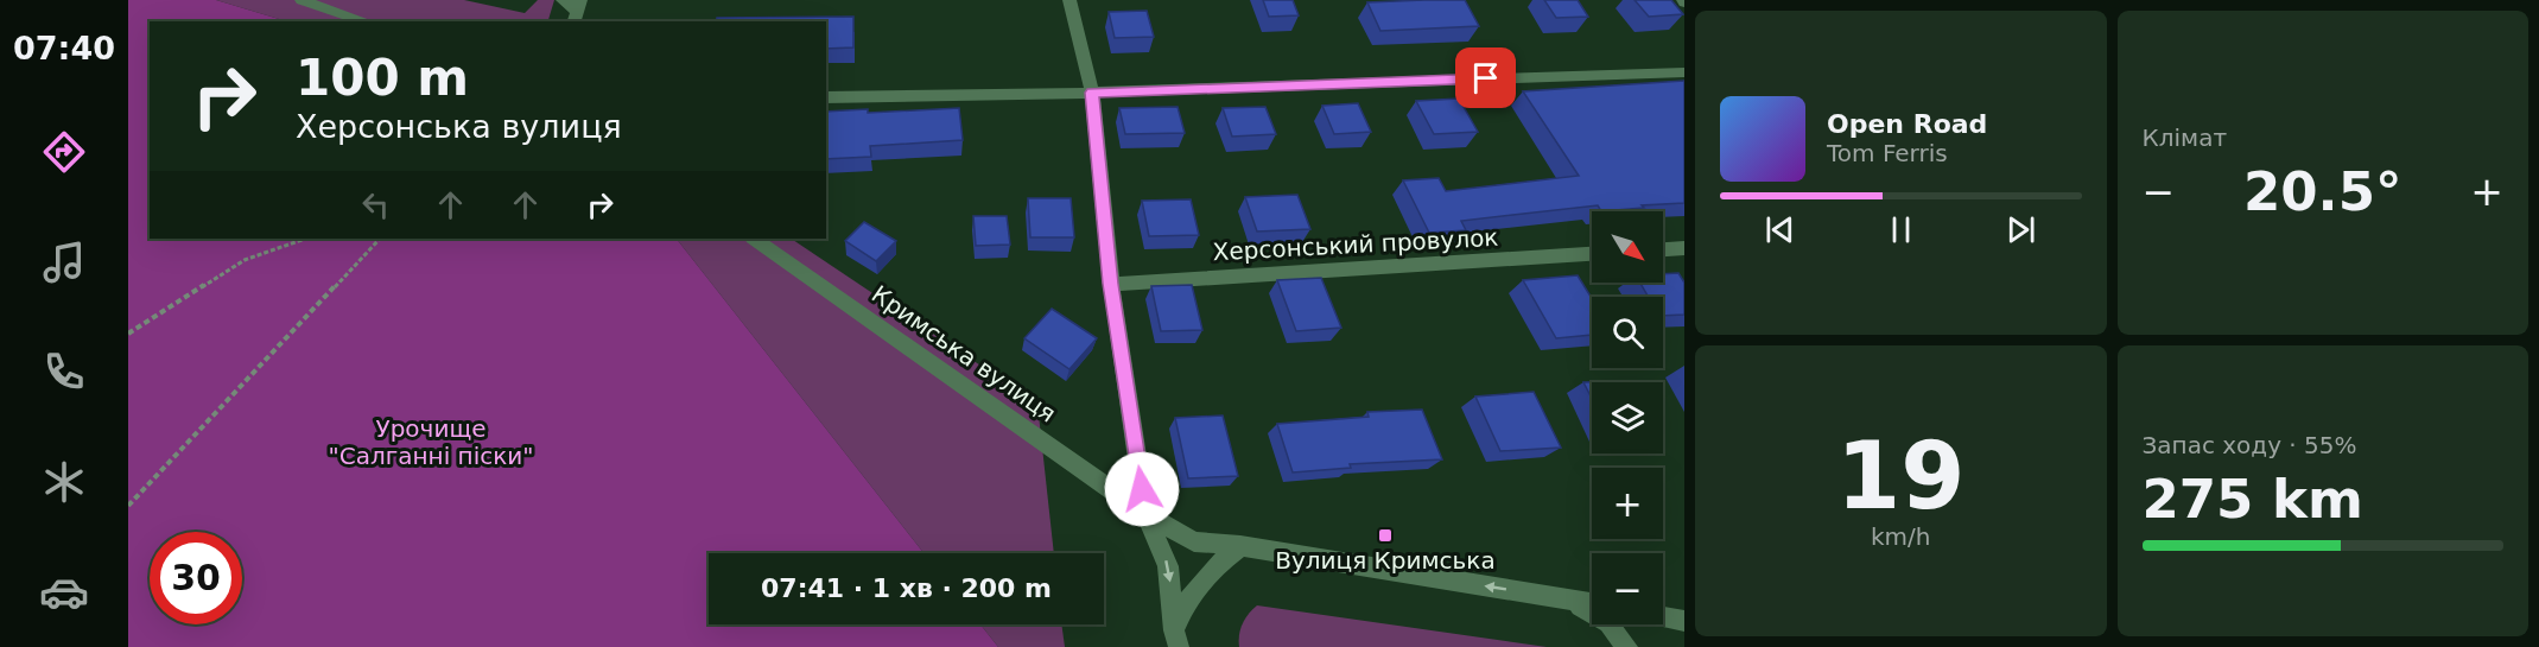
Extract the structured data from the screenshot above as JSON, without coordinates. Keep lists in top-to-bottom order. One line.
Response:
{"streets":{"street":["Херсонський провулок","Кримська вулиця"]},"parks":["Урочище \"Салганні піски\""],"places":{"transit":["Вулиця Кримська"]},"north":"bottom right","page":{"tabs":"07:40","tile":["Клімат",["19","km/h"],["Запас ходу · 55%","275 km"]],"turn":["100 m","Херсонська вулиця"],"song":["Open Road","Tom Ferris"],"heat":["−","20.5°","+"],"map_buttons":["+","−"],"limit":"30","trip":"07:41 · 1 хв · 200 m"}}
